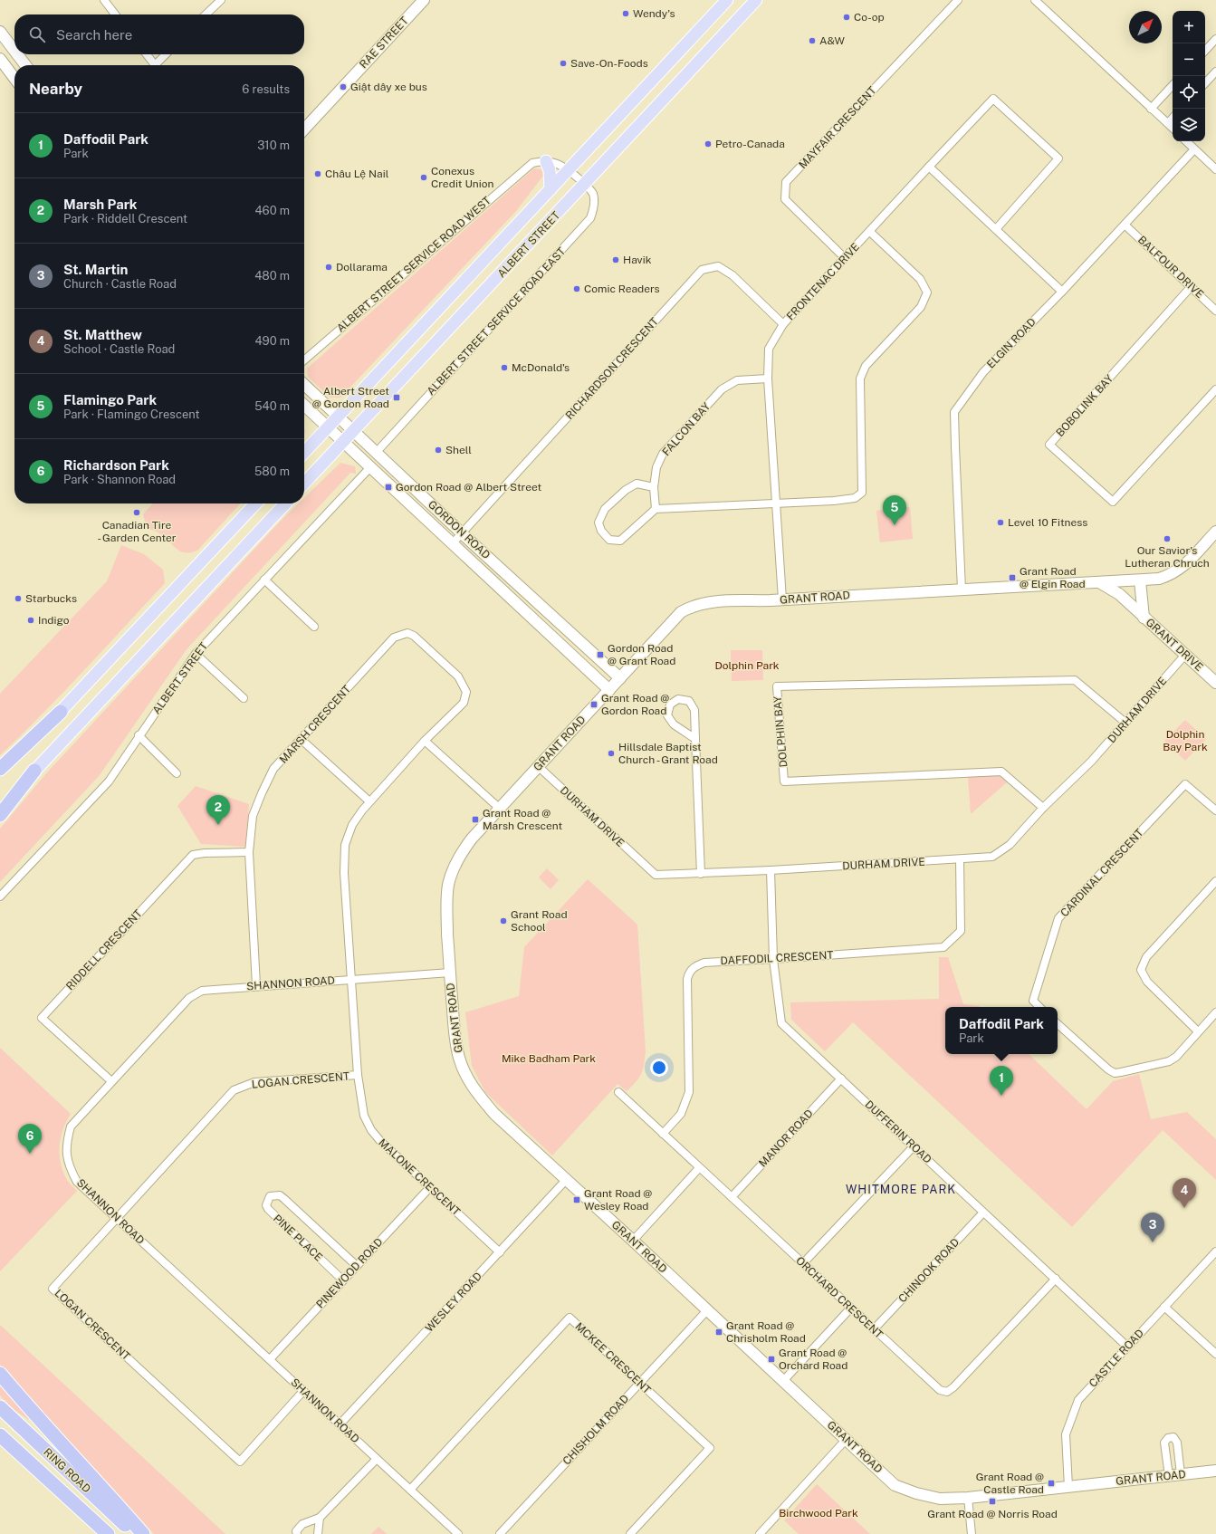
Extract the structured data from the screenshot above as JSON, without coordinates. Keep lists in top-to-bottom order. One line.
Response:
{"streets":{"highway":["RING ROAD"],"main road":["ALBERT STREET"],"street":["RAE STREET","MAYFAIR CRESCENT","ALBERT STREET SERVICE ROAD WEST","BALFOUR DRIVE","FRONTENAC DRIVE","ALBERT STREET SERVICE ROAD EAST","ELGIN ROAD","RICHARDSON CRESCENT","BOBOLINK BAY","FALCON BAY","GORDON ROAD","GRANT ROAD","GRANT DRIVE","DURHAM DRIVE","MARSH CRESCENT","DOLPHIN BAY","CARDINAL CRESCENT","RIDDELL CRESCENT","DAFFODIL CRESCENT","SHANNON ROAD","LOGAN CRESCENT","DUFFERIN ROAD","MANOR ROAD","MALONE CRESCENT","PINE PLACE","CHINOOK ROAD","PINEWOOD ROAD","ORCHARD CRESCENT","WESLEY ROAD","MCKEE CRESCENT","CASTLE ROAD","CHISHOLM ROAD"]},"crossings":[["MAYFAIR CRESCENT","FRONTENAC DRIVE"],["ALBERT STREET","ALBERT STREET SERVICE ROAD EAST"],["ALBERT STREET","GORDON ROAD"],["BALFOUR DRIVE","ELGIN ROAD"],["BALFOUR DRIVE","BOBOLINK BAY"],["FRONTENAC DRIVE","RICHARDSON CRESCENT"],["FRONTENAC DRIVE","FALCON BAY"],["FRONTENAC DRIVE","GRANT ROAD"],["ALBERT STREET SERVICE ROAD EAST","GORDON ROAD"],["ELGIN ROAD","GRANT ROAD"],["RICHARDSON CRESCENT","GORDON ROAD"],["GORDON ROAD","GRANT ROAD"],["GRANT ROAD","GRANT DRIVE"],["GRANT ROAD","DURHAM DRIVE"],["GRANT ROAD","SHANNON ROAD"],["GRANT ROAD","WESLEY ROAD"],["GRANT ROAD","CASTLE ROAD"],["GRANT ROAD","CHISHOLM ROAD"],["GRANT DRIVE","DURHAM DRIVE"],["DURHAM DRIVE","DOLPHIN BAY"],["DURHAM DRIVE","DAFFODIL CRESCENT"],["DURHAM DRIVE","DUFFERIN ROAD"],["MARSH CRESCENT","RIDDELL CRESCENT"],["MARSH CRESCENT","SHANNON ROAD"],["MARSH CRESCENT","MALONE CRESCENT"],["RIDDELL CRESCENT","SHANNON ROAD"],["DAFFODIL CRESCENT","DUFFERIN ROAD"],["DAFFODIL CRESCENT","ORCHARD CRESCENT"],["SHANNON ROAD","LOGAN CRESCENT"],["SHANNON ROAD","MALONE CRESCENT"],["SHANNON ROAD","PINEWOOD ROAD"],["SHANNON ROAD","WESLEY ROAD"],["SHANNON ROAD","MCKEE CRESCENT"],["LOGAN CRESCENT","MALONE CRESCENT"],["DUFFERIN ROAD","MANOR ROAD"],["DUFFERIN ROAD","CHINOOK ROAD"],["DUFFERIN ROAD","ORCHARD CRESCENT"],["DUFFERIN ROAD","CASTLE ROAD"],["MANOR ROAD","ORCHARD CRESCENT"],["MALONE CRESCENT","PINEWOOD ROAD"],["MALONE CRESCENT","WESLEY ROAD"],["PINE PLACE","PINEWOOD ROAD"],["CHINOOK ROAD","ORCHARD CRESCENT"],["MCKEE CRESCENT","CHISHOLM ROAD"]],"districts":["WHITMORE PARK"],"parks":["Dolphin Park","Dolphin Bay Park","Mike Badham Park","Birchwood Park"],"places":{"other":["Wendy's","Co-op","A&W","Save-On-Foods","Giật dây xe bus","Petro-Canada","Châu Lệ Nail","Conexus Credit Union","Havik","Dollarama","Comic Readers","McDonald's","Shell","Canadian Tire - Garden Center","Level 10 Fitness","Our Savior's Lutheran Chruch","Starbucks","Indigo","Hillsdale Baptist Church - Grant Road","Grant Road School"],"transit":["Albert Street @ Gordon Road","Gordon Road @ Albert Street","Grant Road @ Elgin Road","Gordon Road @ Grant Road","Grant Road @ Gordon Road","Grant Road @ Marsh Crescent","Grant Road @ Wesley Road","Grant Road @ Chrisholm Road","Grant Road @ Orchard Road","Grant Road @ Castle Road","Grant Road @ Norris Road"]},"north":"top right","page":{"map_buttons":["+","−"],"search":"Search here","heading":["Nearby","6 results"],"list":[{"mark":"1","name":"Daffodil Park","note":"Park","value":"310 m"},{"mark":"2","name":"Marsh Park","note":"Park · Riddell Crescent","value":"460 m"},{"mark":"3","name":"St. Martin","note":"Church · Castle Road","value":"480 m"},{"mark":"4","name":"St. Matthew","note":"School · Castle Road","value":"490 m"},{"mark":"5","name":"Flamingo Park","note":"Park · Flamingo Crescent","value":"540 m"},{"mark":"6","name":"Richardson Park","note":"Park · Shannon Road","value":"580 m"}],"pins":["5","2","1","6","4","3"],"popup":["Daffodil Park","Park"]}}
